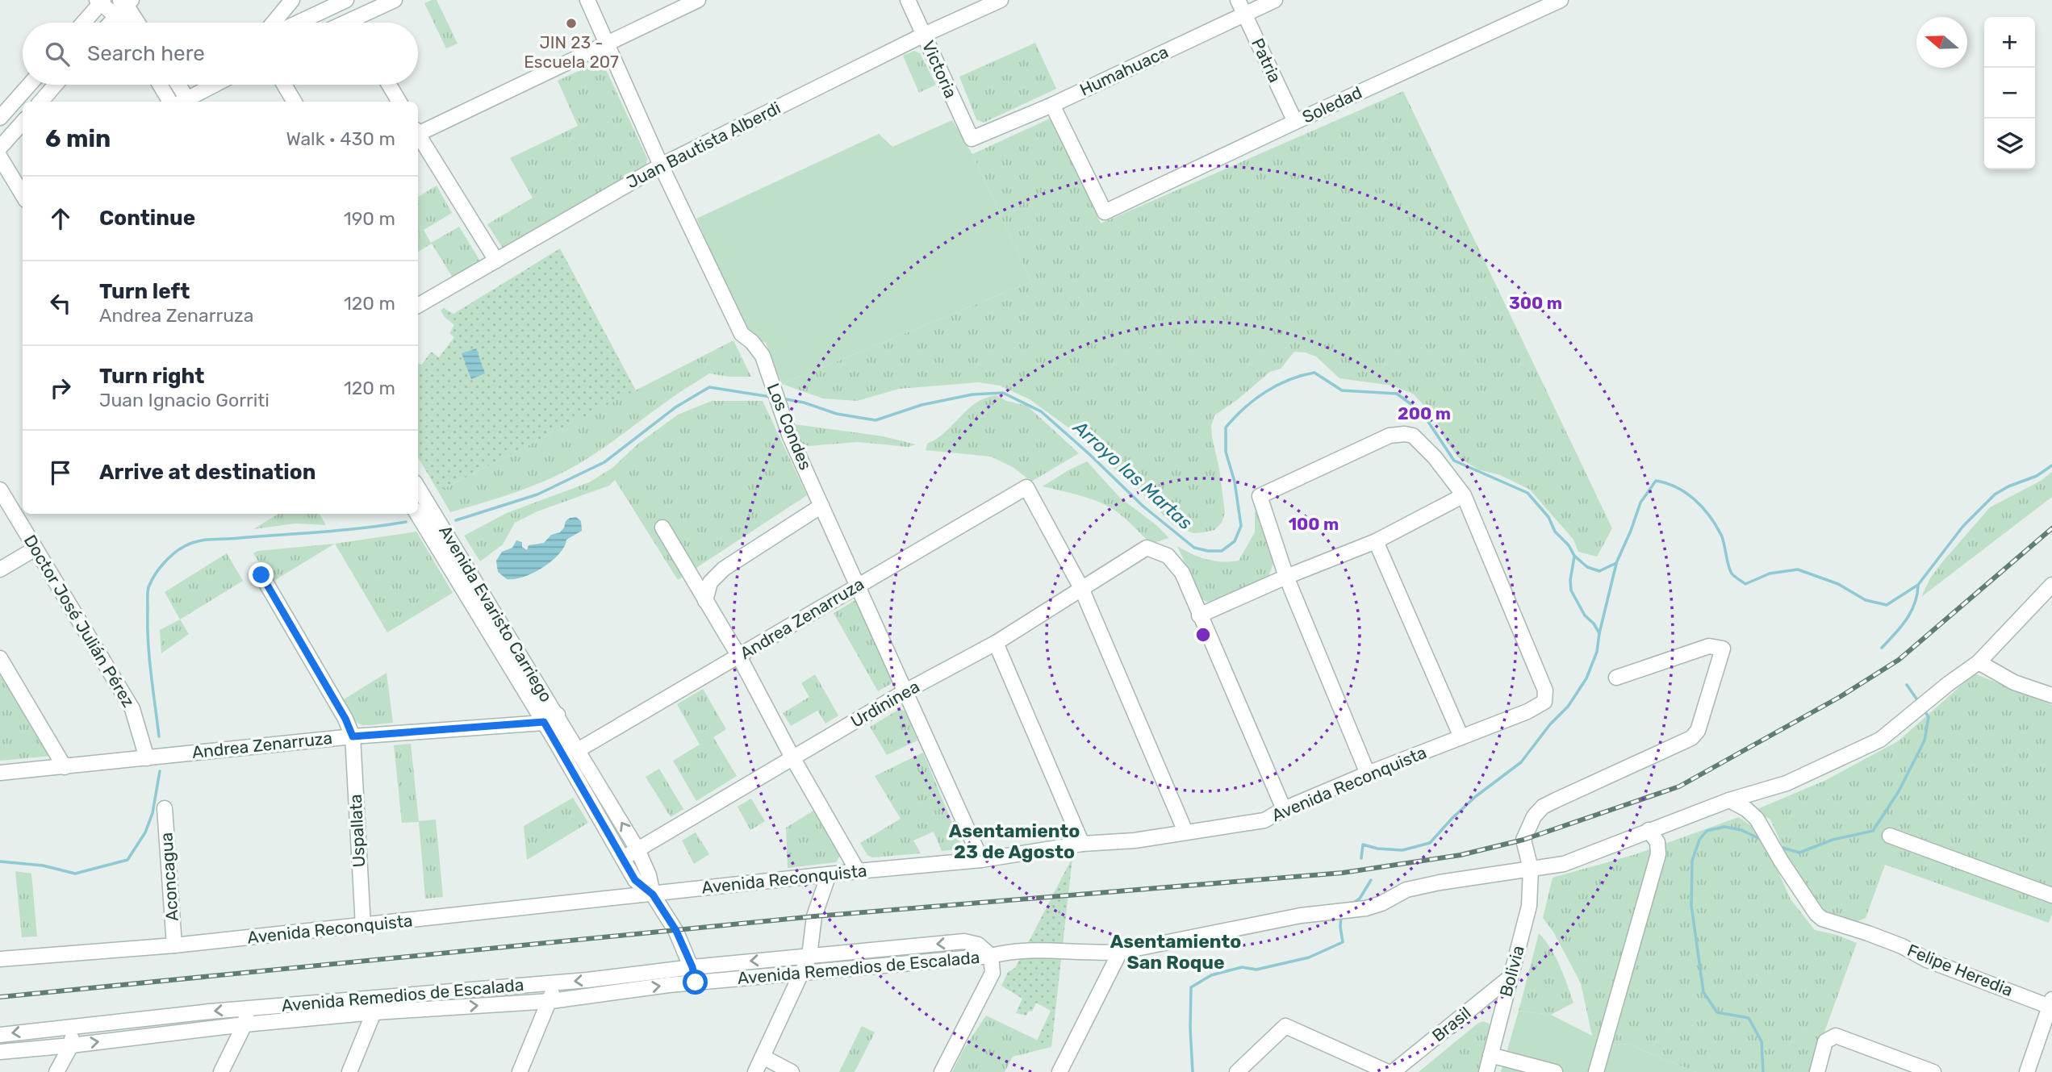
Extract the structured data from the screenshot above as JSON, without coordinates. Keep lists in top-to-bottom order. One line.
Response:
{"streets":{"street":["Patria","Victoria","Humahuaca","Soledad","Juan Bautista Alberdi","Los Condes","Avenida Evaristo Carriego","Andrea Zenarruza","Doctor José Julián Pérez","Urdininea","Avenida Reconquista","Uspallata","Aconcagua","Avenida Remedios de Escalada","Felipe Heredia","Bolivia","Brasil"]},"crossings":[["Patria","Humahuaca"],["Patria","Soledad"],["Victoria","Humahuaca"],["Victoria","Juan Bautista Alberdi"],["Humahuaca","Soledad"],["Juan Bautista Alberdi","Los Condes"],["Los Condes","Andrea Zenarruza"],["Los Condes","Urdininea"],["Los Condes","Avenida Reconquista"],["Avenida Evaristo Carriego","Andrea Zenarruza"],["Avenida Evaristo Carriego","Urdininea"],["Avenida Evaristo Carriego","Avenida Reconquista"],["Avenida Evaristo Carriego","Avenida Remedios de Escalada"],["Andrea Zenarruza","Doctor José Julián Pérez"],["Andrea Zenarruza","Urdininea"],["Andrea Zenarruza","Uspallata"],["Avenida Reconquista","Uspallata"],["Avenida Reconquista","Aconcagua"],["Bolivia","Brasil"]],"districts":["Asentamiento 23 de Agosto","Asentamiento San Roque"],"water":["Arroyo las Martas"],"places":["JIN 23 - Escuela 207"],"north":"left","page":{"map_buttons":["+","−"],"search":"Search here","heading":["6 min","Walk · 430 m"],"list":[["Continue","190 m"],["Turn left","Andrea Zenarruza","120 m"],["Turn right","Juan Ignacio Gorriti","120 m"],"Arrive at destination"]},"rings":["300 m","200 m","100 m"]}
